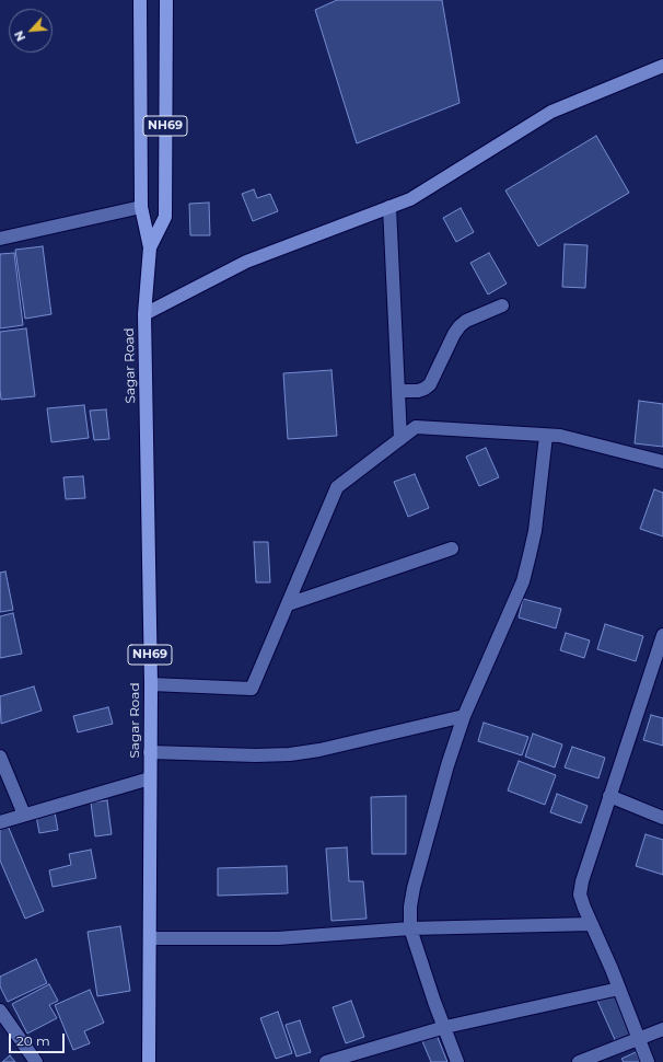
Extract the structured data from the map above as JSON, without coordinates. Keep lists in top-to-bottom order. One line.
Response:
{"streets":{"highway":["NH69","Sagar Road"]},"scale_bar":"20 m","north":"bottom left"}
